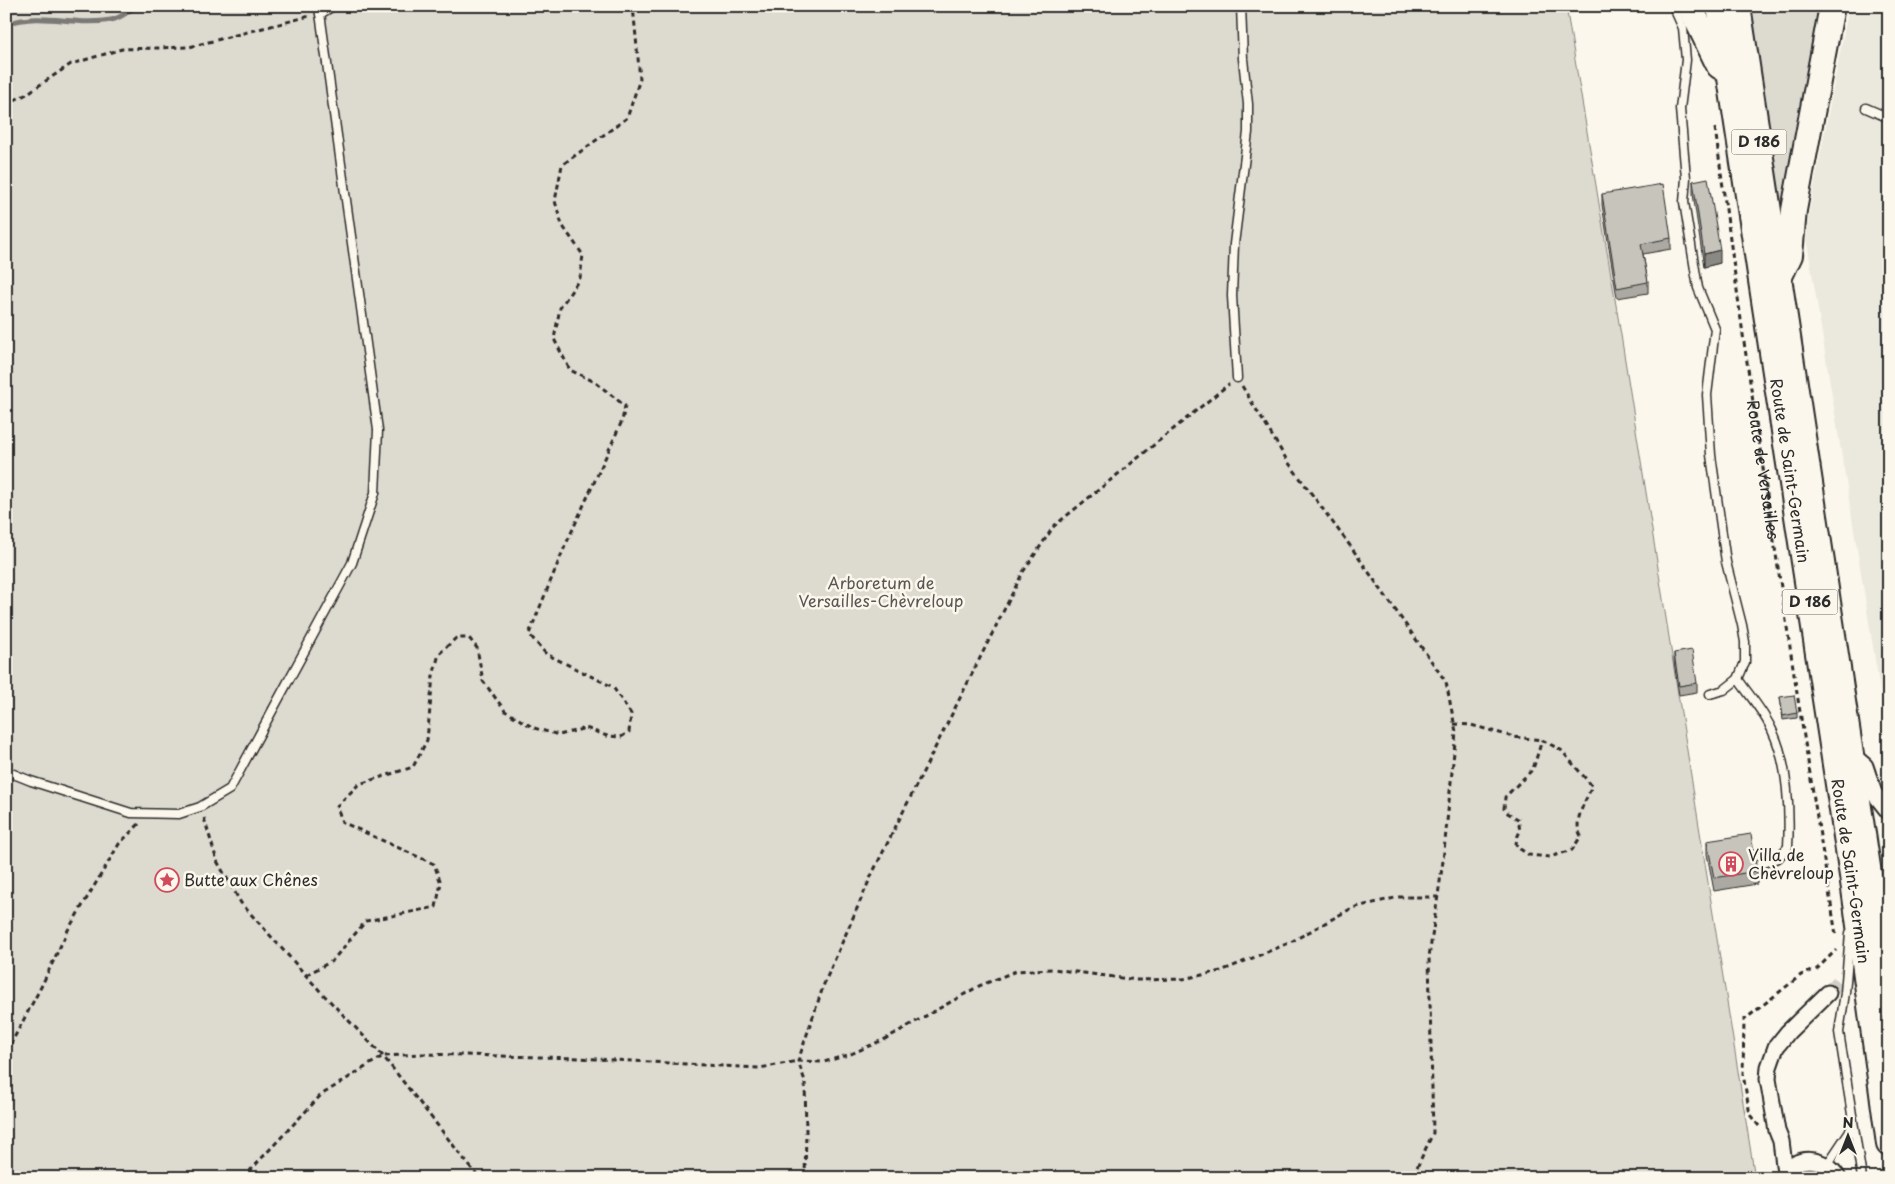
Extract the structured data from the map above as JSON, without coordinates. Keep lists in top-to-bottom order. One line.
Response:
{"streets":{"main road":["D 186","Route de Saint-Germain"],"path":["Route de Versailles"]},"crossings":[["D 186","Route de Saint-Germain"]],"parks":["Arboretum de Versailles-Chèvreloup"],"places":{"building":["Villa de Chèvreloup"],"place":["Butte aux Chênes"]},"north":"top"}
